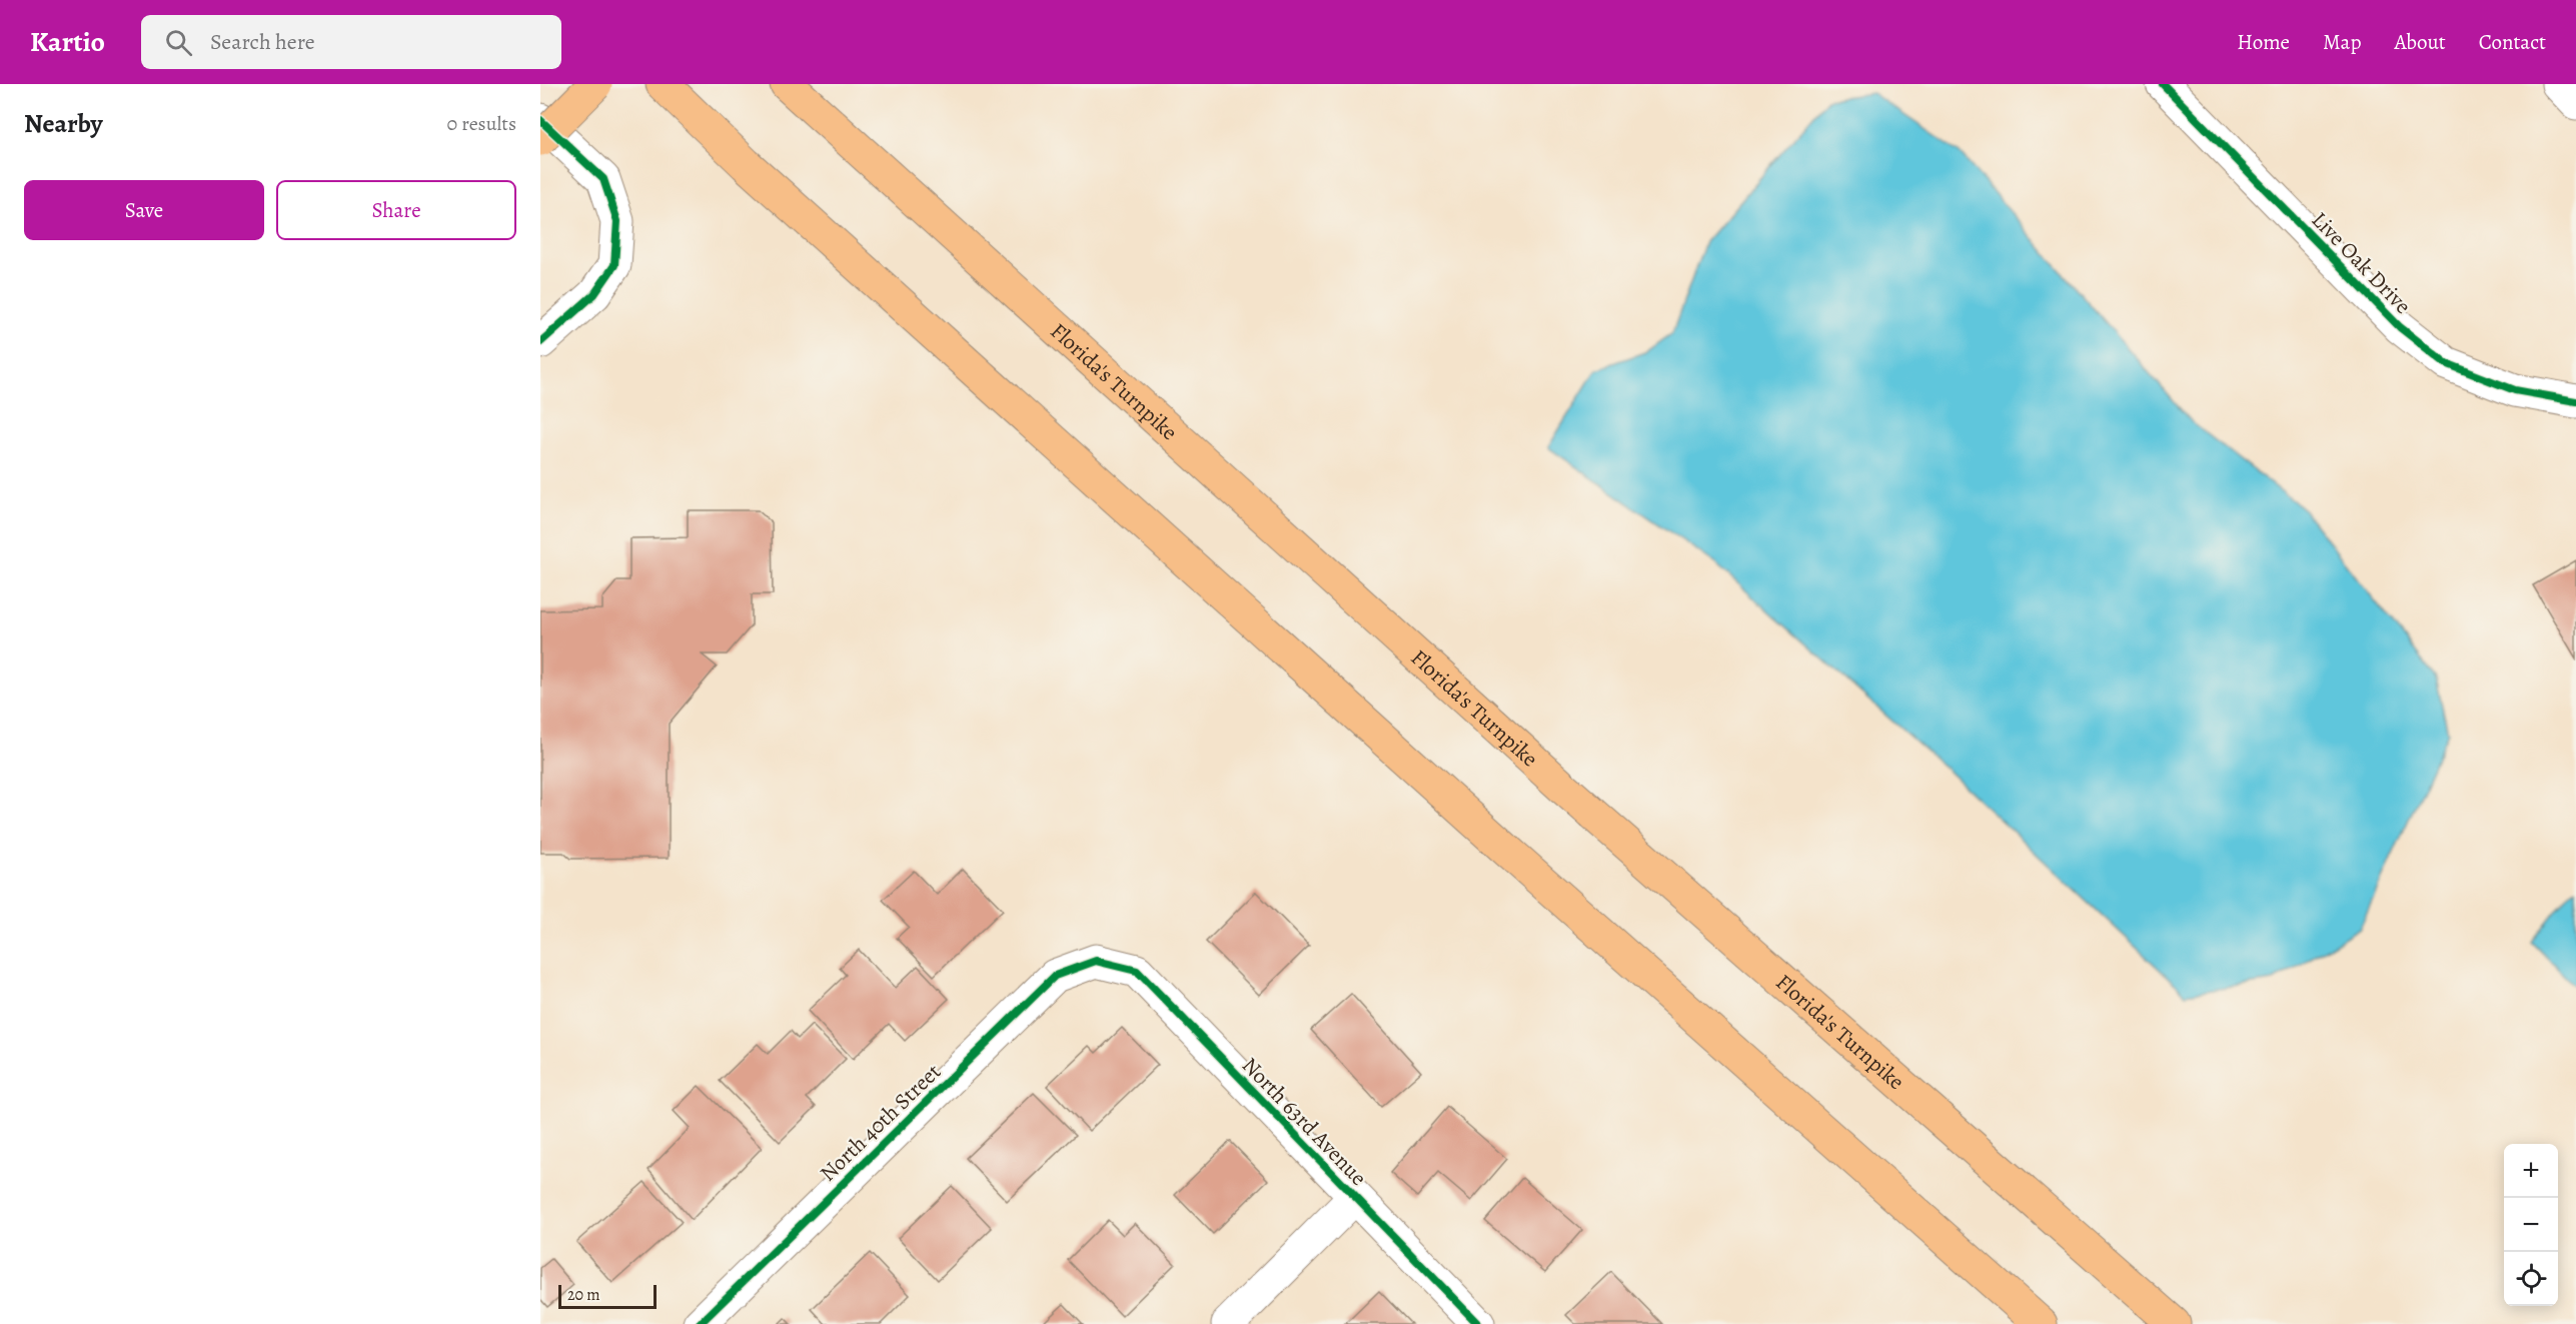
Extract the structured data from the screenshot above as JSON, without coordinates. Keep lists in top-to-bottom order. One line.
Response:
{"streets":{"main road":["Florida's Turnpike"],"street":["Live Oak Drive","North 63rd Avenue","North 40th Street"]},"crossings":[["North 63rd Avenue","North 40th Street"]],"scale_bar":"20 m","page":{"header":"Kartio","search":"Search here","nav":["Home","Map","About","Contact"],"heading":["Nearby","0 results"],"buttons":["Save","Share"],"map_buttons":["+","−"],"scale":"20 m"}}
